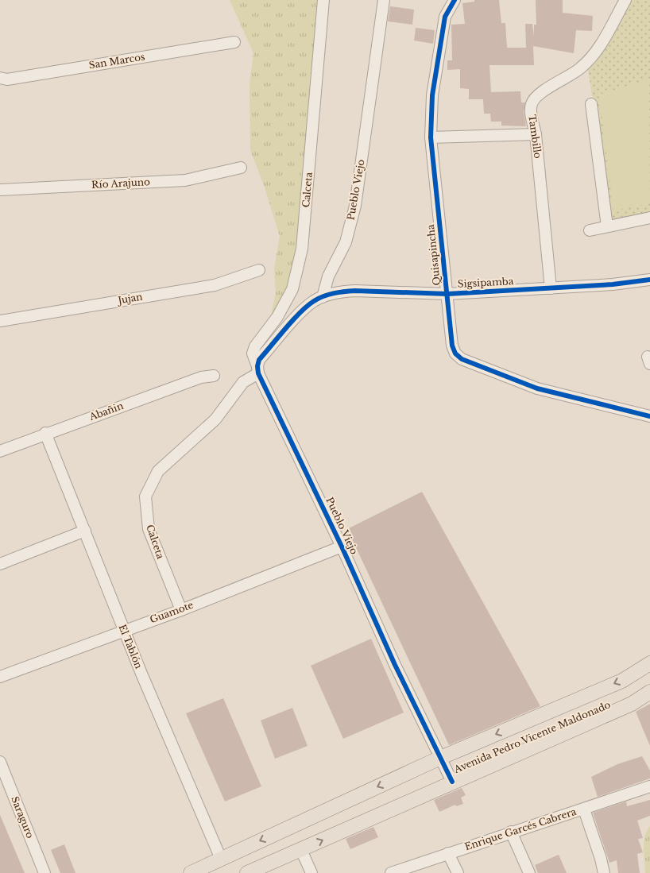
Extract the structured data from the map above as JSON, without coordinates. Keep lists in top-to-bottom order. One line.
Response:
{"streets":{"main road":["Avenida Pedro Vicente Maldonado"],"street":["San Marcos","Tambillo","Río Arajuno","Calceta","Pueblo Viejo","Quisapincha","Sigsipamba","Jujan","Abañin","Guamote","El Tablón","Saraguro","Enrique Garcés Cabrera"]},"crossings":[["Tambillo","Sigsipamba"],["Calceta","Pueblo Viejo"],["Calceta","Guamote"],["Pueblo Viejo","Sigsipamba"],["Pueblo Viejo","Guamote"],["Pueblo Viejo","Avenida Pedro Vicente Maldonado"],["Quisapincha","Sigsipamba"],["Abañin","El Tablón"],["Guamote","El Tablón"],["El Tablón","Avenida Pedro Vicente Maldonado"]]}
